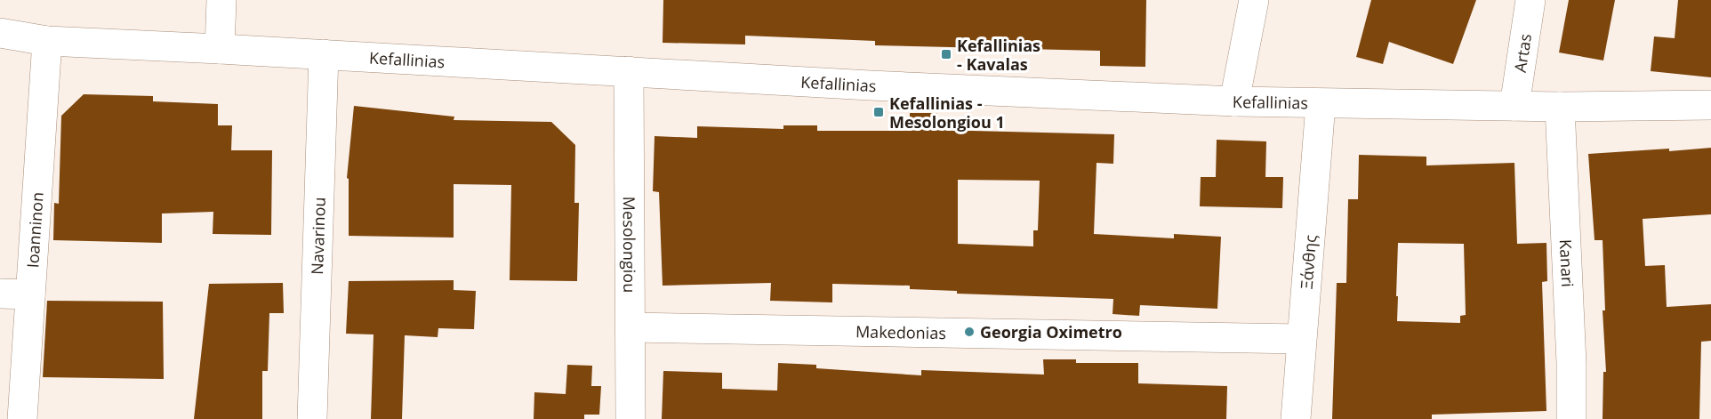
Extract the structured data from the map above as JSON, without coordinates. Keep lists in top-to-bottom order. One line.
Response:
{"streets":{"street":["Artas","Kefallinias","Ioanninon","Navarinou","Mesolongiou","Ξάνθης","Kanari","Makedonias"]},"crossings":[["Artas","Kefallinias"],["Kefallinias","Ioanninon"],["Kefallinias","Navarinou"],["Kefallinias","Mesolongiou"],["Kefallinias","Ξάνθης"],["Kefallinias","Kanari"],["Mesolongiou","Makedonias"],["Ξάνθης","Makedonias"]],"places":{"transit":["Kefallinias - Kavalas","Kefallinias - Mesolongiou 1"],"other":["Georgia Oximetro"]}}
